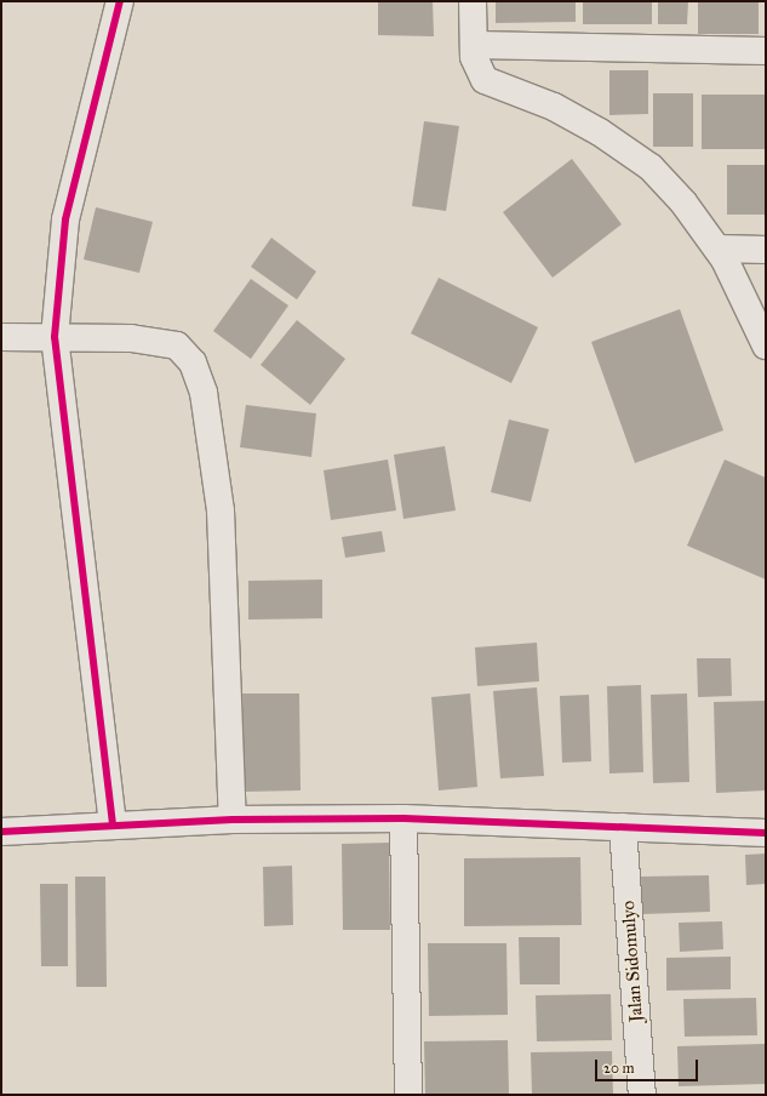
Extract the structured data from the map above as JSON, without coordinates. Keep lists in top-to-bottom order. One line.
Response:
{"streets":{"street":["Jalan Sidomulyo"]},"scale_bar":"20 m"}
